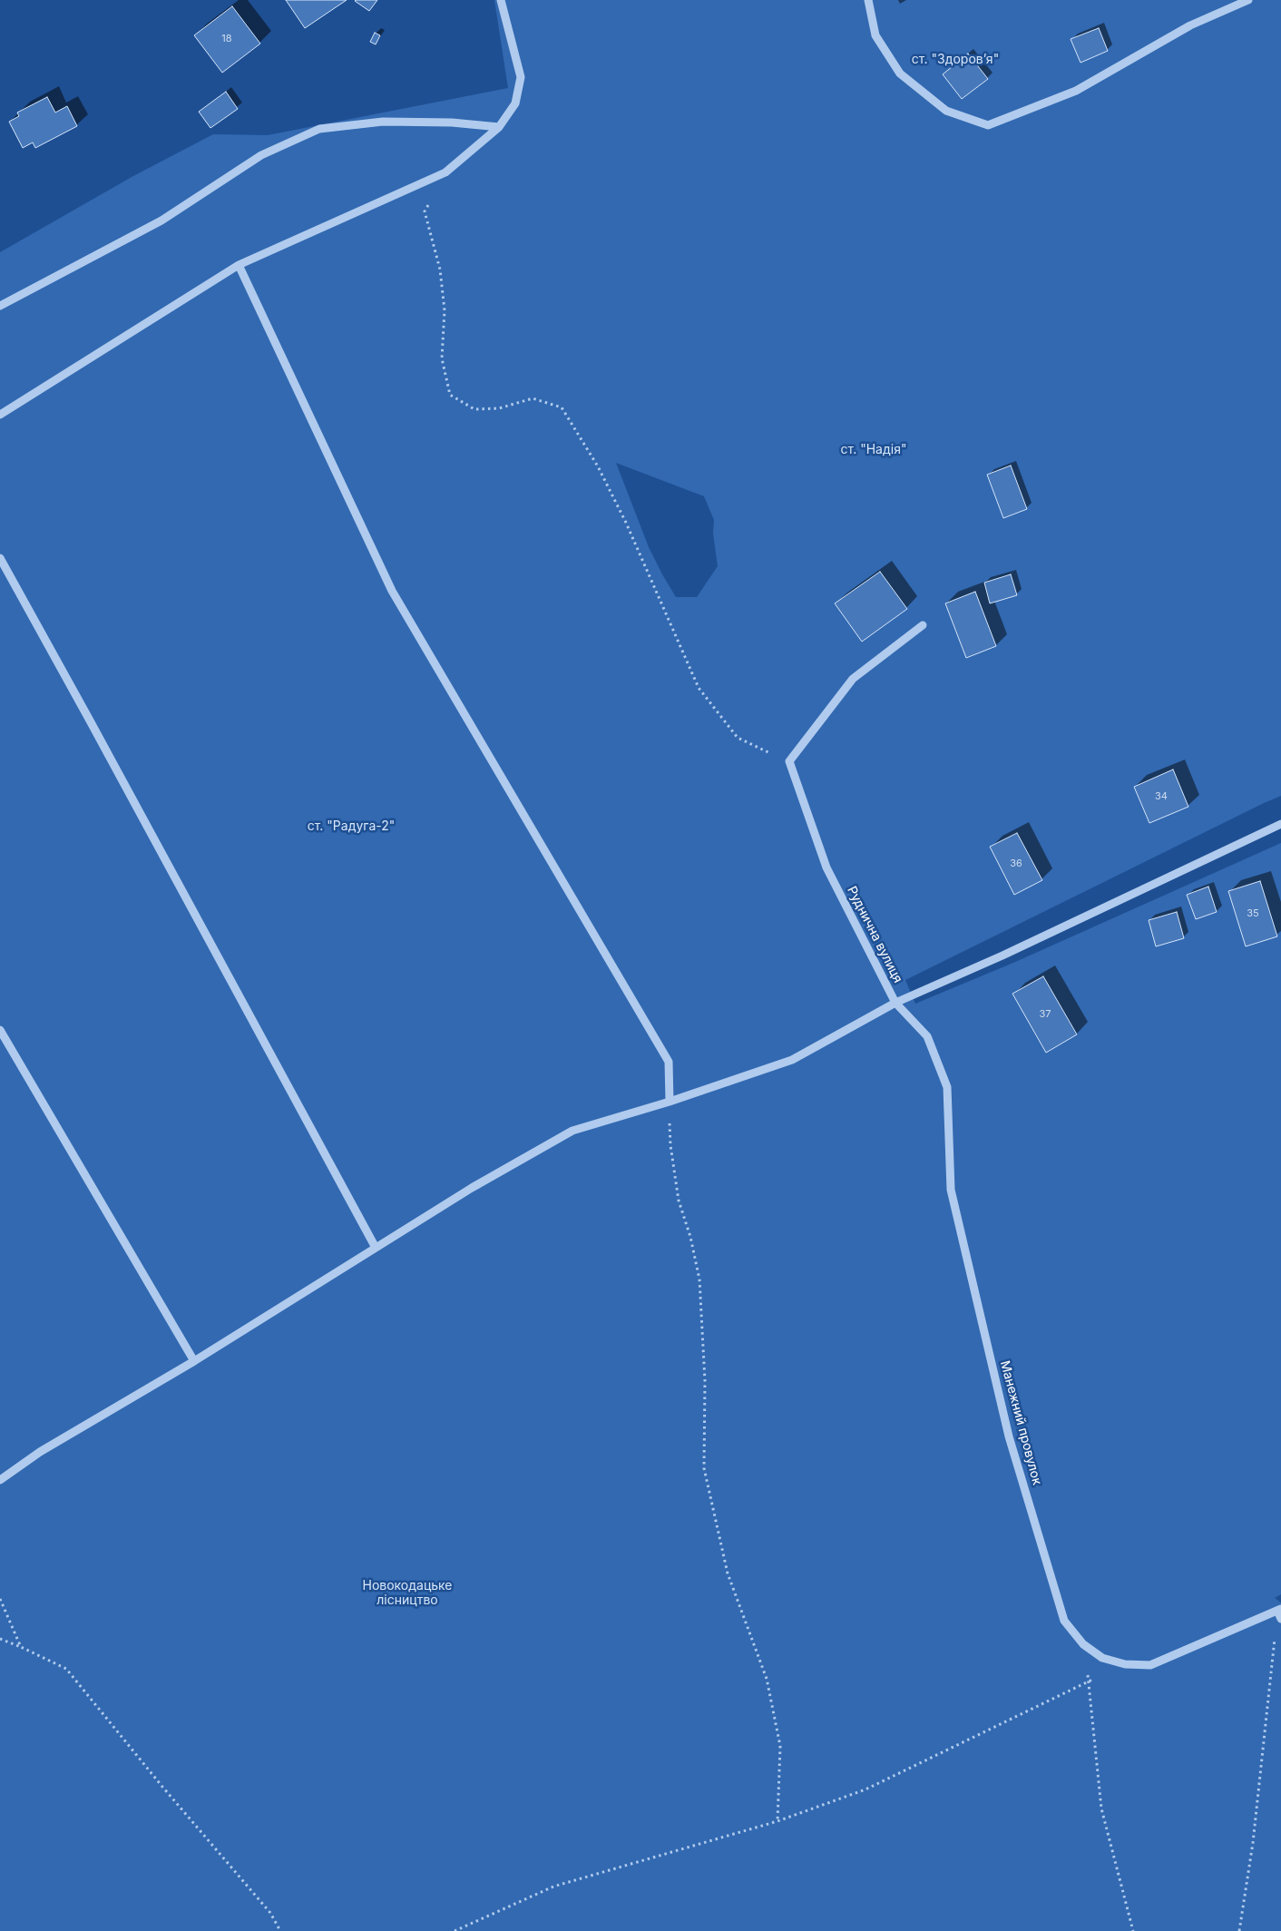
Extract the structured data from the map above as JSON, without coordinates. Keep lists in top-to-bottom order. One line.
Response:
{"streets":{"street":["Руднична вулиця","Манежний провулок"]},"crossings":[["Руднична вулиця","Манежний провулок"]],"parks":["ст. \"Здоров’я\"","ст. \"Надія\"","ст. \"Радуга-2\"","Новокодацьке лісництво"],"house_numbers":["18","34","36","35","37"]}
